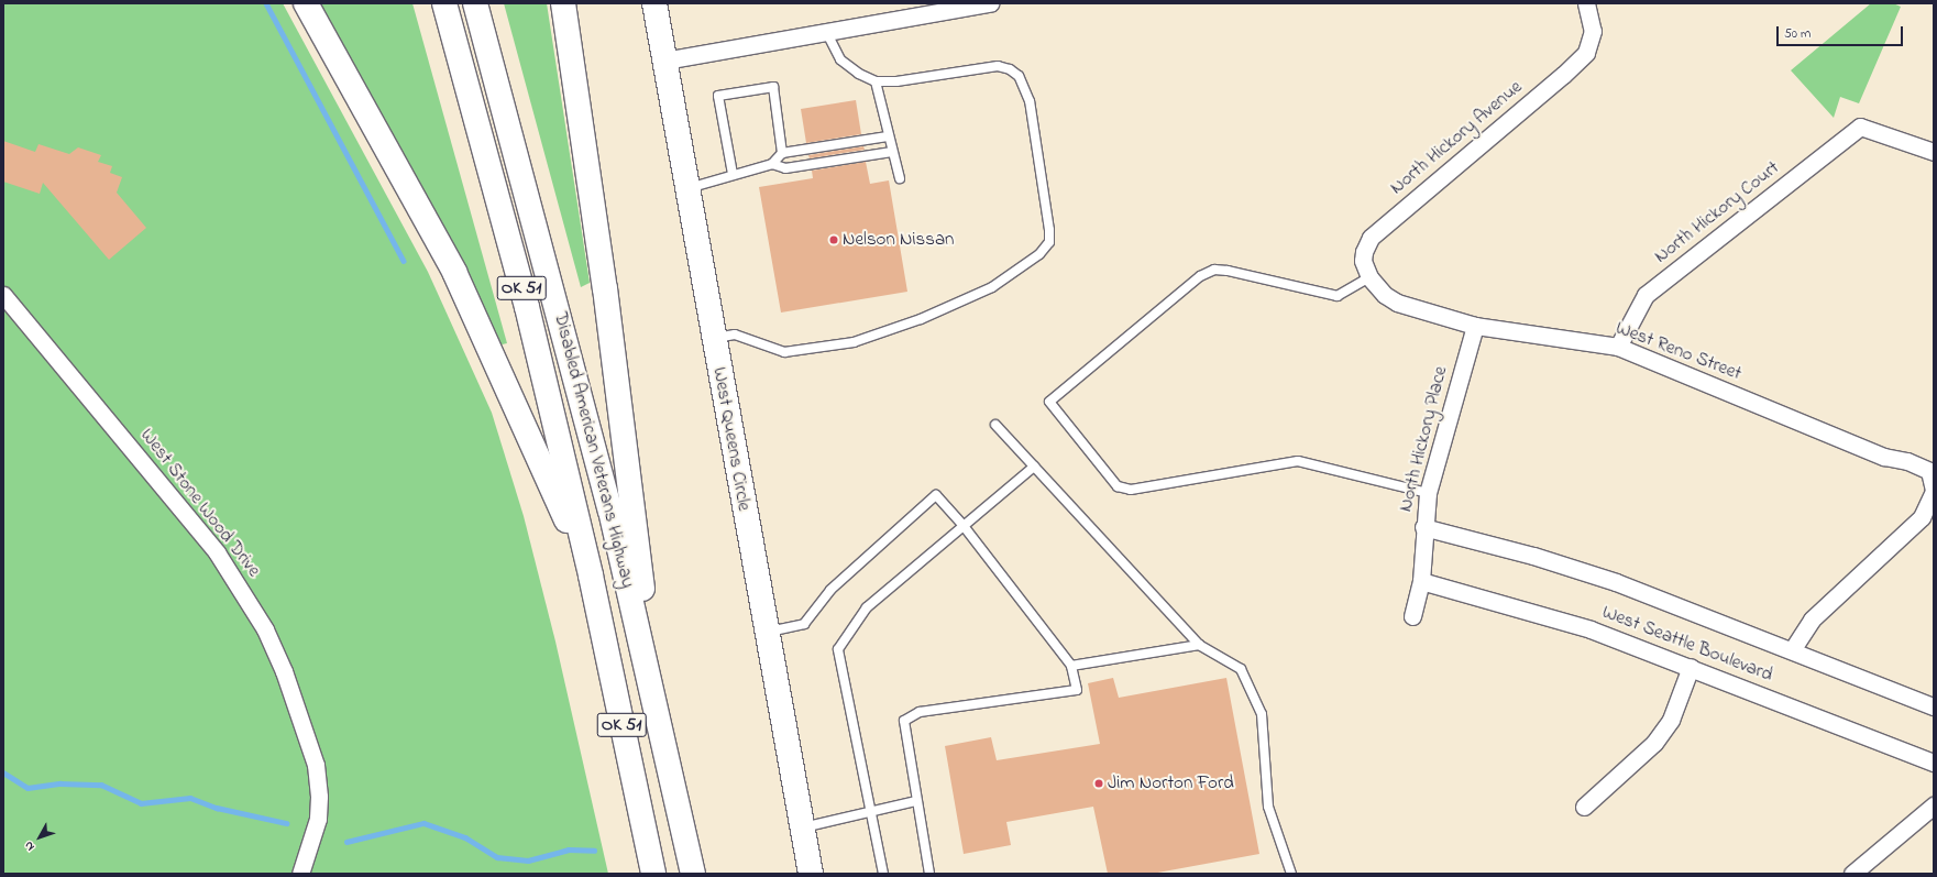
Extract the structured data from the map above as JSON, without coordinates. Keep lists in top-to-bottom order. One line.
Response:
{"streets":{"main road":["OK 51","West Queens Circle","Disabled American Veterans Highway"],"street":["North Hickory Avenue","North Hickory Court","West Reno Street","North Hickory Place","West Stone Wood Drive","West Seattle Boulevard"]},"crossings":[["North Hickory Avenue","West Reno Street"],["North Hickory Court","West Reno Street"],["West Reno Street","North Hickory Place"],["North Hickory Place","West Seattle Boulevard"]],"places":["Nelson Nissan","Jim Norton Ford"],"scale_bar":"50 m","north":"bottom left"}
